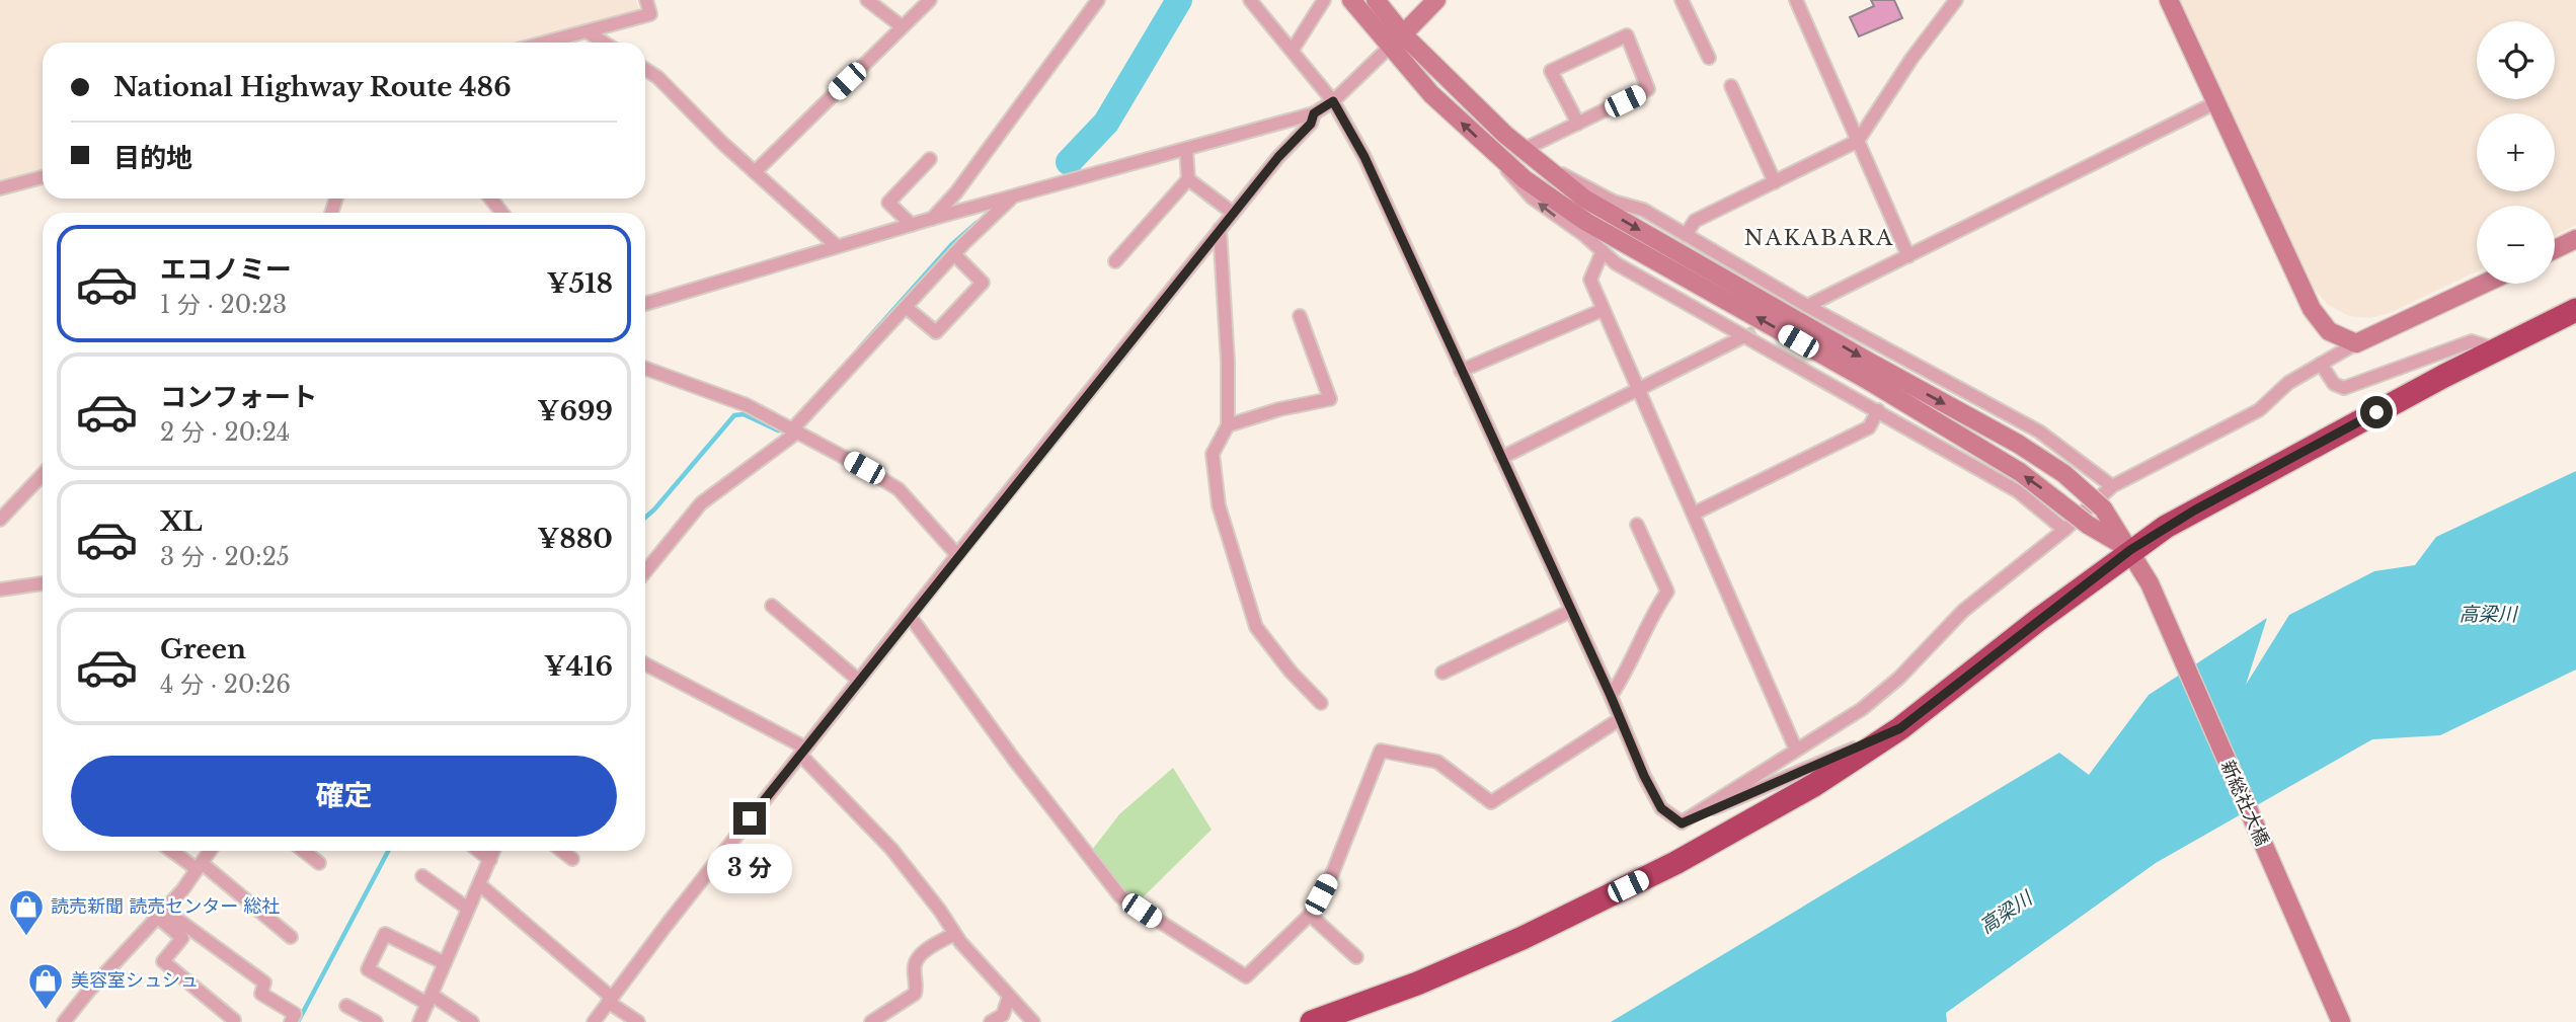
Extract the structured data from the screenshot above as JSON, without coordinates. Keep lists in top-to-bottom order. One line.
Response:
{"streets":{"street":["新総社大橋"]},"districts":["NAKABARA"],"water":["高梁川"],"places":{"shop":["読売新聞 読売センター 総社","美容室シュシュ"]},"page":{"map_buttons":["+","−"],"banner":["National Highway Route 486","目的地"],"list":[{"name":"エコノミー","note":"1 分 · 20:23","value":"¥518"},{"name":"コンフォート","note":"2 分 · 20:24","value":"¥699"},{"name":"XL","note":"3 分 · 20:25","value":"¥880"},{"name":"Green","note":"4 分 · 20:26","value":"¥416"}],"buttons":"確定","bubble":"3 分"}}
